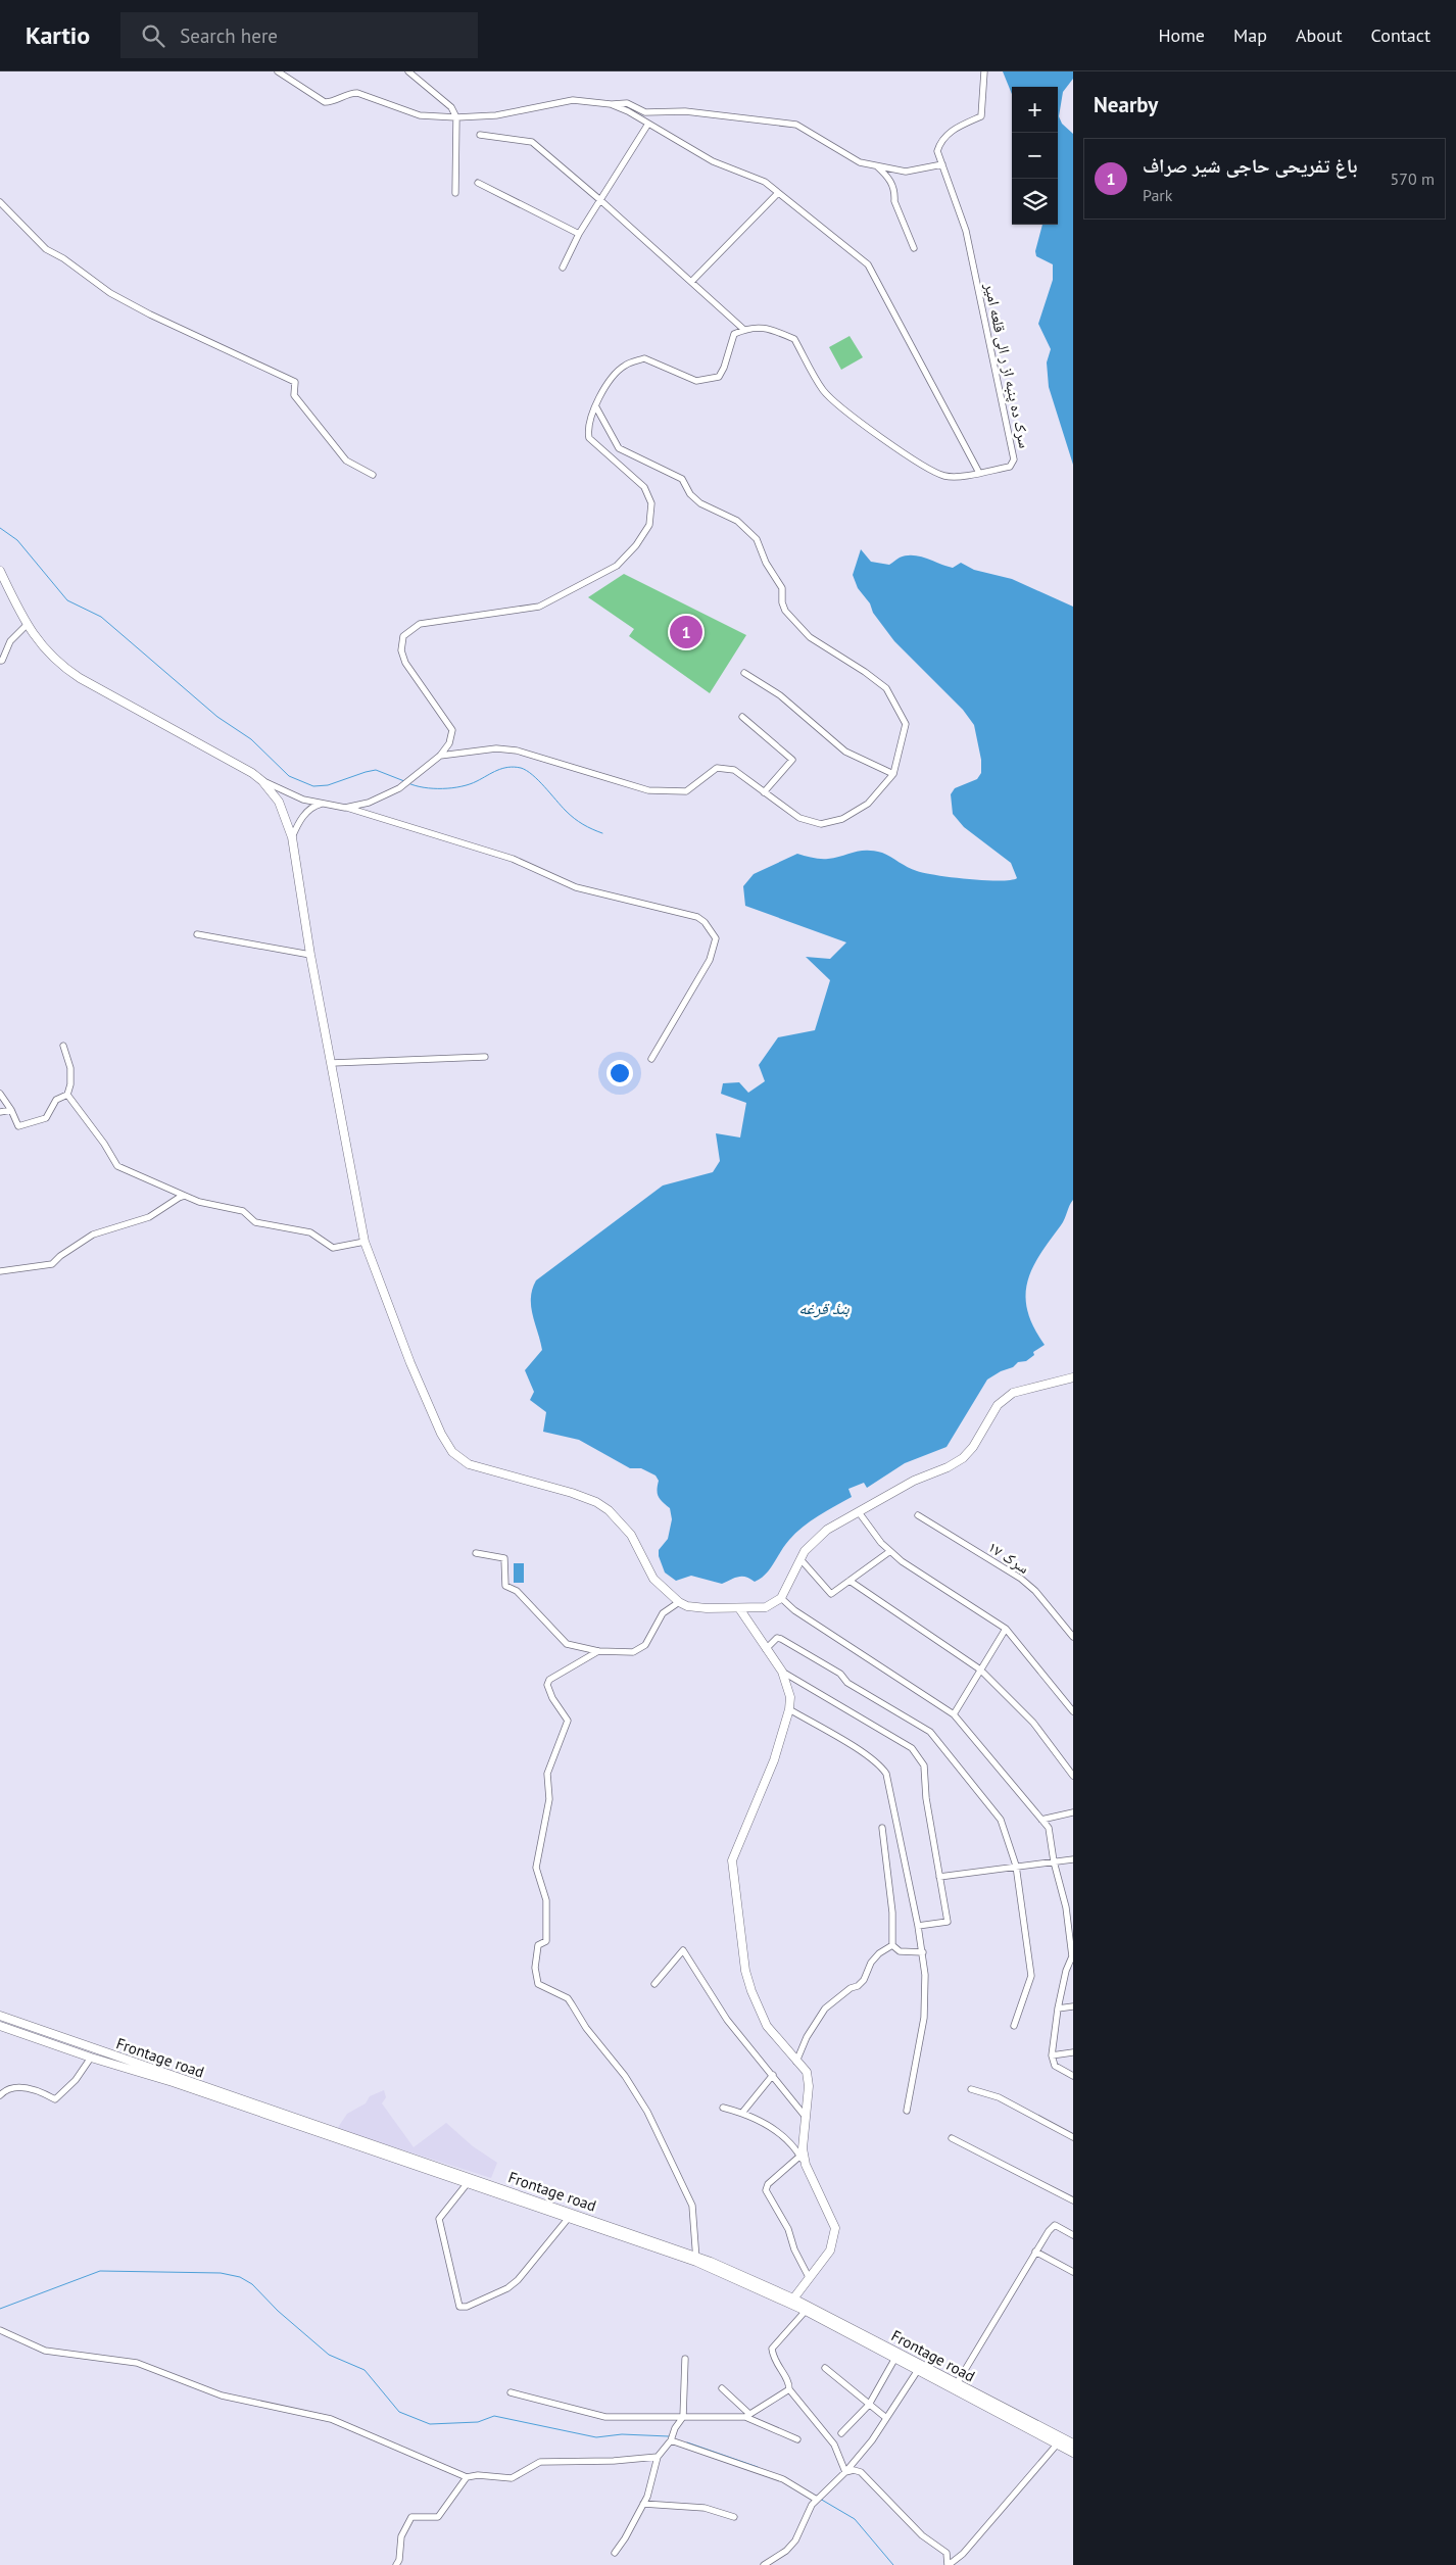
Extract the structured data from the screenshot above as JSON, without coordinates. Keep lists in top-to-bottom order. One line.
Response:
{"streets":{"main road":["Frontage road"],"street":["سرک ده پنبه از ر الی قلعه امیر","سرک ۱۷"]},"water":["بندٔ قرغه"],"page":{"header":"Kartio","search":"Search here","nav":["Home","Map","About","Contact"],"heading":"Nearby","map_buttons":["+","−"],"list":[{"mark":"1","name":"باغ تفریحی حاجی شیر صراف","note":"Park","value":"570 m"}],"pins":"1"}}
